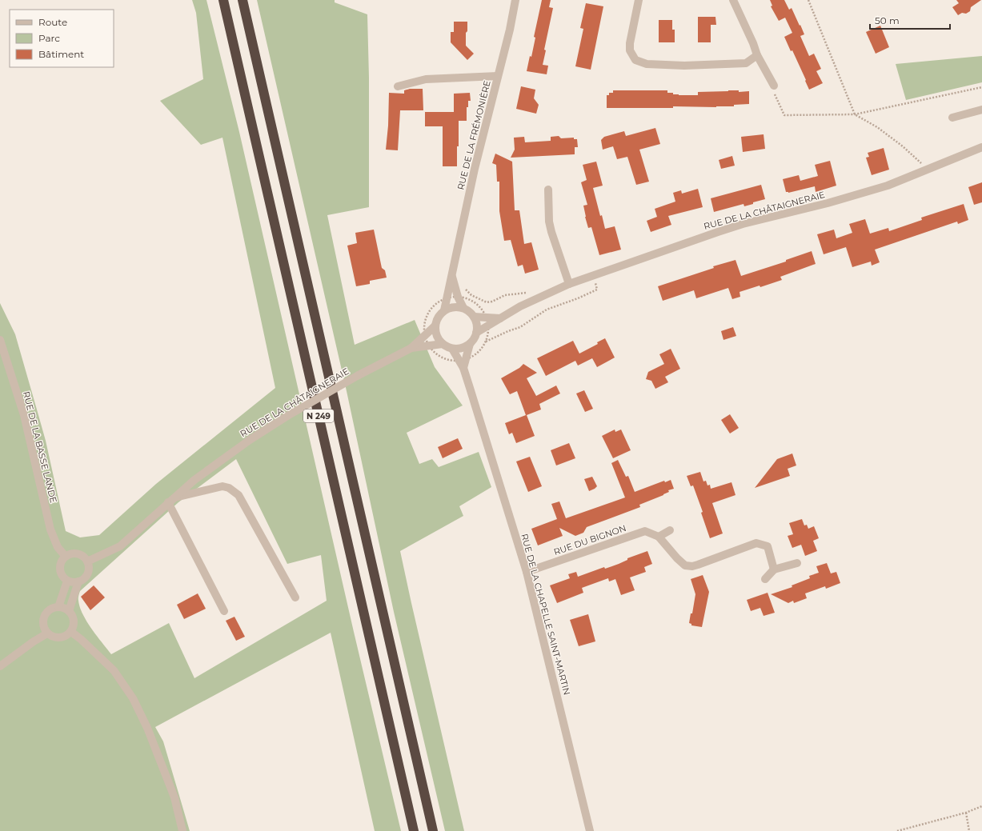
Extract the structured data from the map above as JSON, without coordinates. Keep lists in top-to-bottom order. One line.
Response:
{"streets":{"highway":["N 249"],"street":["RUE DE LA FRÉMONIÈRE","RUE DE LA CHÂTAIGNERAIE","RUE DE LA BASSE LANDE","RUE DU BIGNON","RUE DE LA CHAPELLE SAINT-MARTIN"]},"crossings":[["RUE DE LA FRÉMONIÈRE","RUE DE LA CHÂTAIGNERAIE"],["RUE DE LA FRÉMONIÈRE","RUE DE LA CHAPELLE SAINT-MARTIN"],["RUE DE LA CHÂTAIGNERAIE","RUE DE LA BASSE LANDE"],["RUE DE LA CHÂTAIGNERAIE","RUE DE LA CHAPELLE SAINT-MARTIN"],["RUE DU BIGNON","RUE DE LA CHAPELLE SAINT-MARTIN"]],"legend":["Route","Parc","Bâtiment"],"scale_bar":"50 m"}
